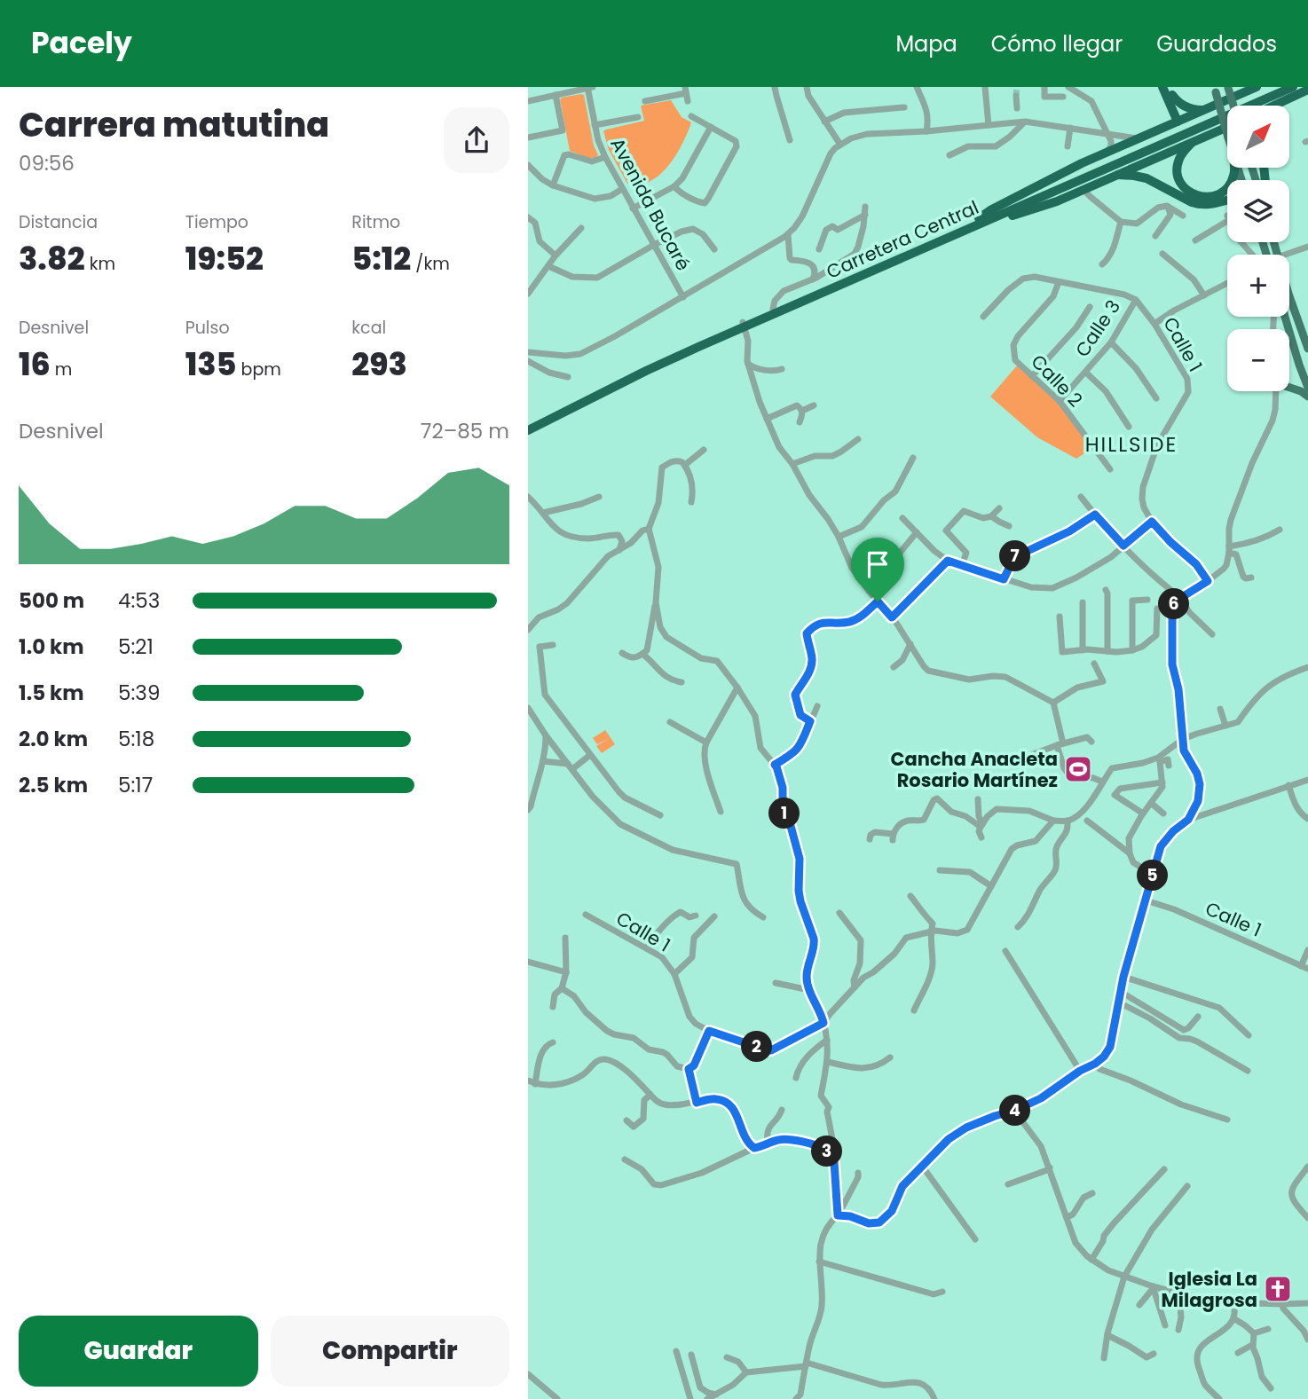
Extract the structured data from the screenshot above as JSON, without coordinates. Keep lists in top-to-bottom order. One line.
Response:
{"streets":{"highway":["Carretera Central"],"street":["Avenida Bucaré","Calle 3","Calle 1","Calle 2"]},"crossings":[["Calle 3","Calle 1"],["Calle 3","Calle 2"]],"districts":["HILLSIDE"],"places":{"sports":["Cancha Anacleta Rosario Martínez"],"church":["Iglesia La Milagrosa"]},"north":"top right","page":{"header":"Pacely","nav":["Mapa","Cómo llegar","Guardados"],"heading":["Carrera matutina","09:56"],"map_buttons":["+","−"],"stats":[["Distancia","3.82 km"],["Tiempo","19:52"],["Ritmo","5:12 /km"],["Desnivel","16 m"],["Pulso","135 bpm"],["kcal","293"]],"chart":["Desnivel","72–85 m"],"pins":["7","6","1","5","2","4","3"],"list":[{"name":"500 m","note":"4:53"},{"name":"1.0 km","note":"5:21"},{"name":"1.5 km","note":"5:39"},{"name":"2.0 km","note":"5:18"},{"name":"2.5 km","note":"5:17"}],"buttons":["Guardar","Compartir"]}}
